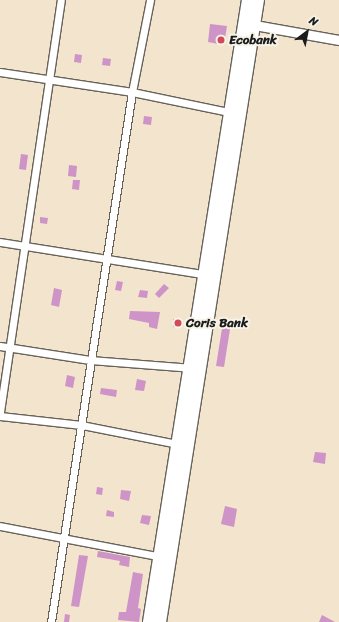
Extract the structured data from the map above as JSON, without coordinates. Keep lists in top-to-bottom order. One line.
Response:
{"places":["Ecobank","Coris Bank"],"north":"top right"}
